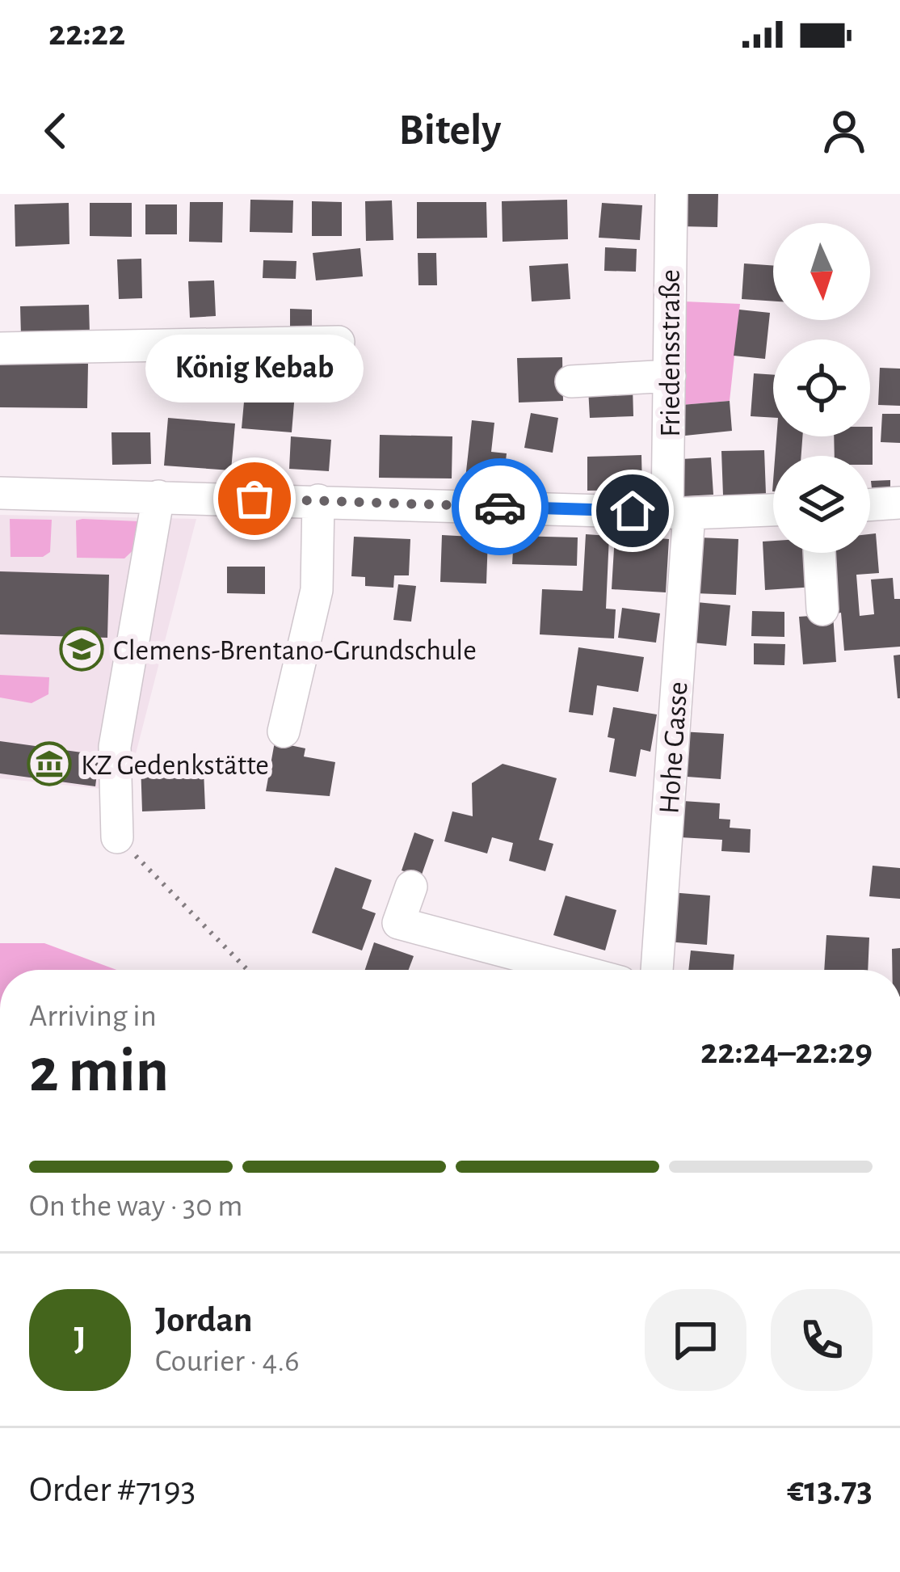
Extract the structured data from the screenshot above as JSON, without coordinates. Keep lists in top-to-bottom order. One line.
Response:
{"streets":{"street":["Friedensstraße","Hohe Gasse"]},"crossings":[["Friedensstraße","Hohe Gasse"]],"places":{"other":["König Kebab"],"school or university":["Clemens-Brentano-Grundschule"],"museum":["KZ Gedenkstätte"]},"north":"bottom","page":{"status":"22:22","header":"Bitely","bubble":"König Kebab","heading":["2 min","Arriving in","22:24–22:29"],"panel":["Jordan","Courier · 4.6","Order #7193","€13.73"],"bar":"On the way · 30 m","round":"J"}}
